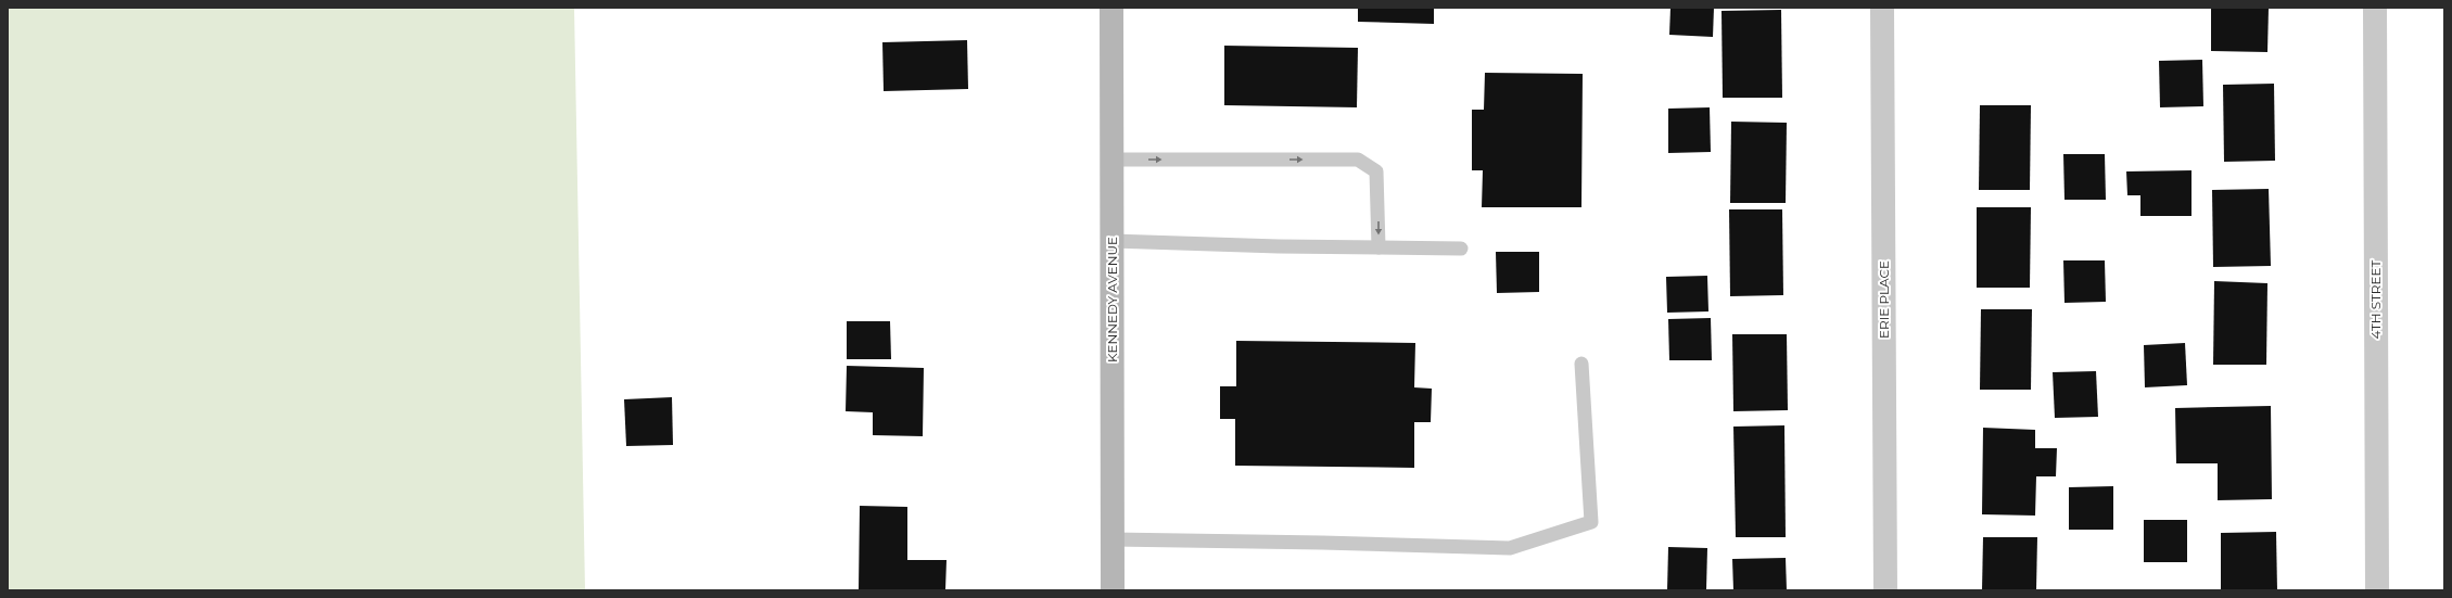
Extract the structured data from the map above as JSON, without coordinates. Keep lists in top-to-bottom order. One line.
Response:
{"streets":{"street":["KENNEDY AVENUE","ERIE PLACE","4TH STREET"]}}
